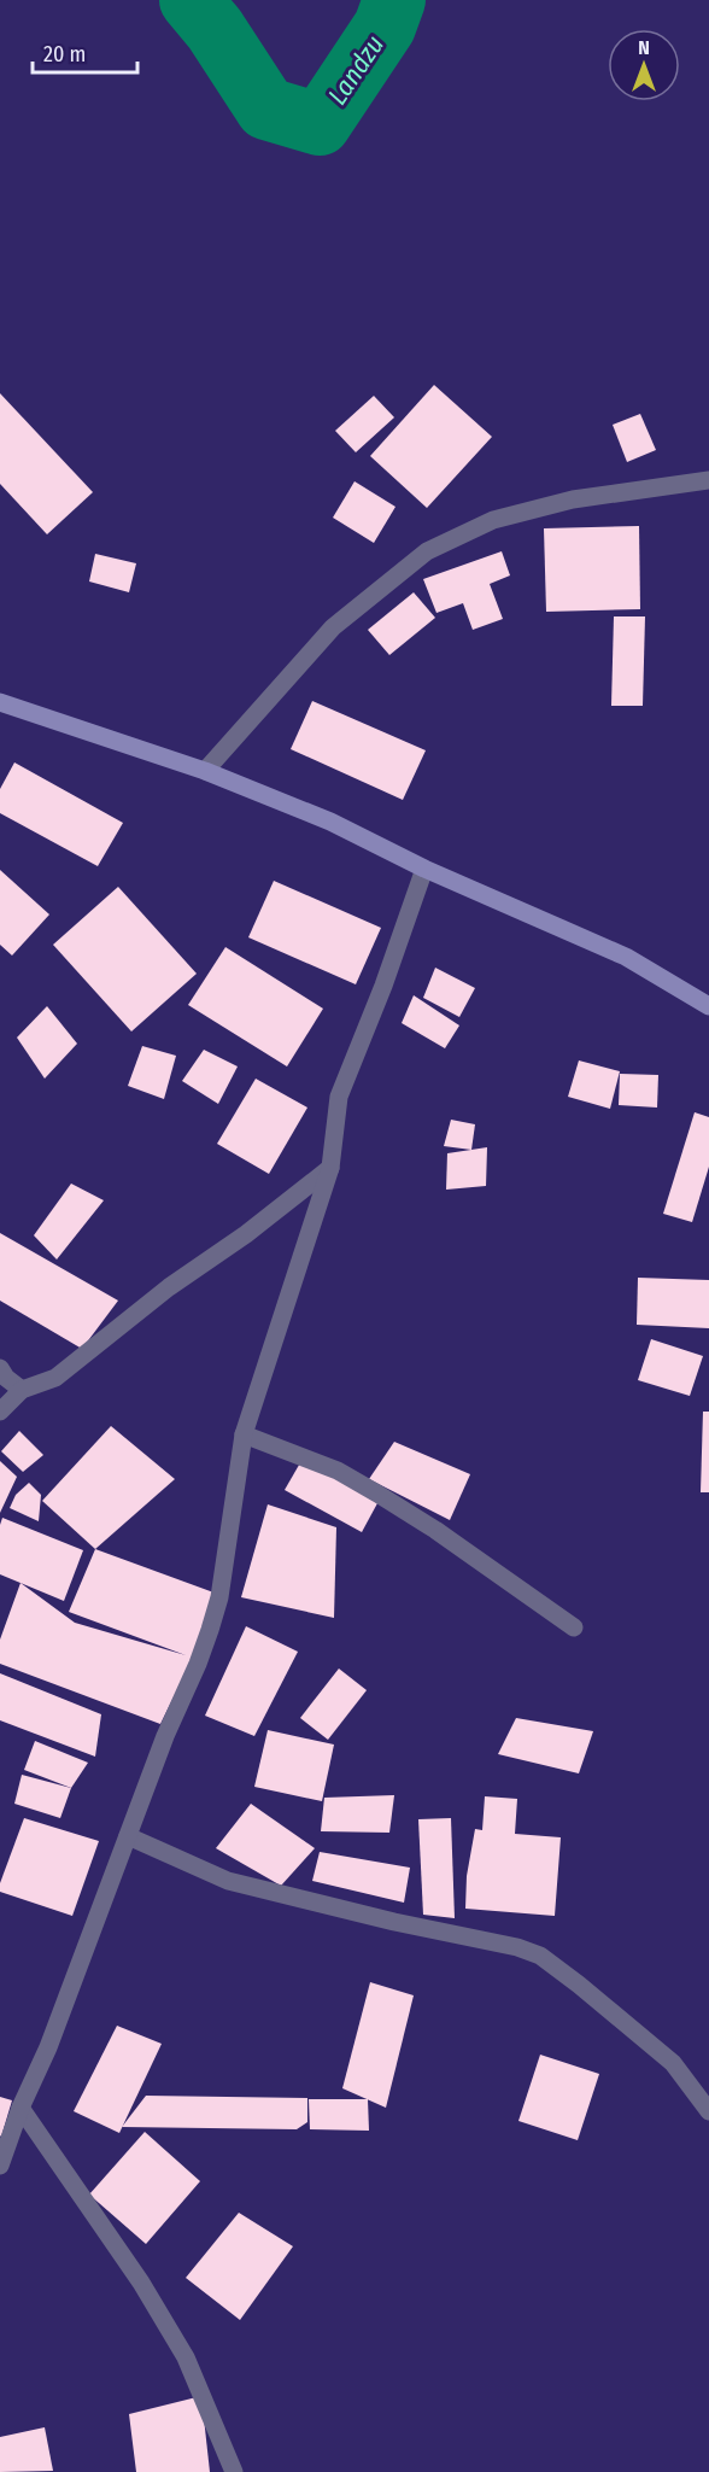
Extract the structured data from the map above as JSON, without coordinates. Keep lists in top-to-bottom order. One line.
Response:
{"water":["Landzu"],"scale_bar":"20 m","north":"top"}
